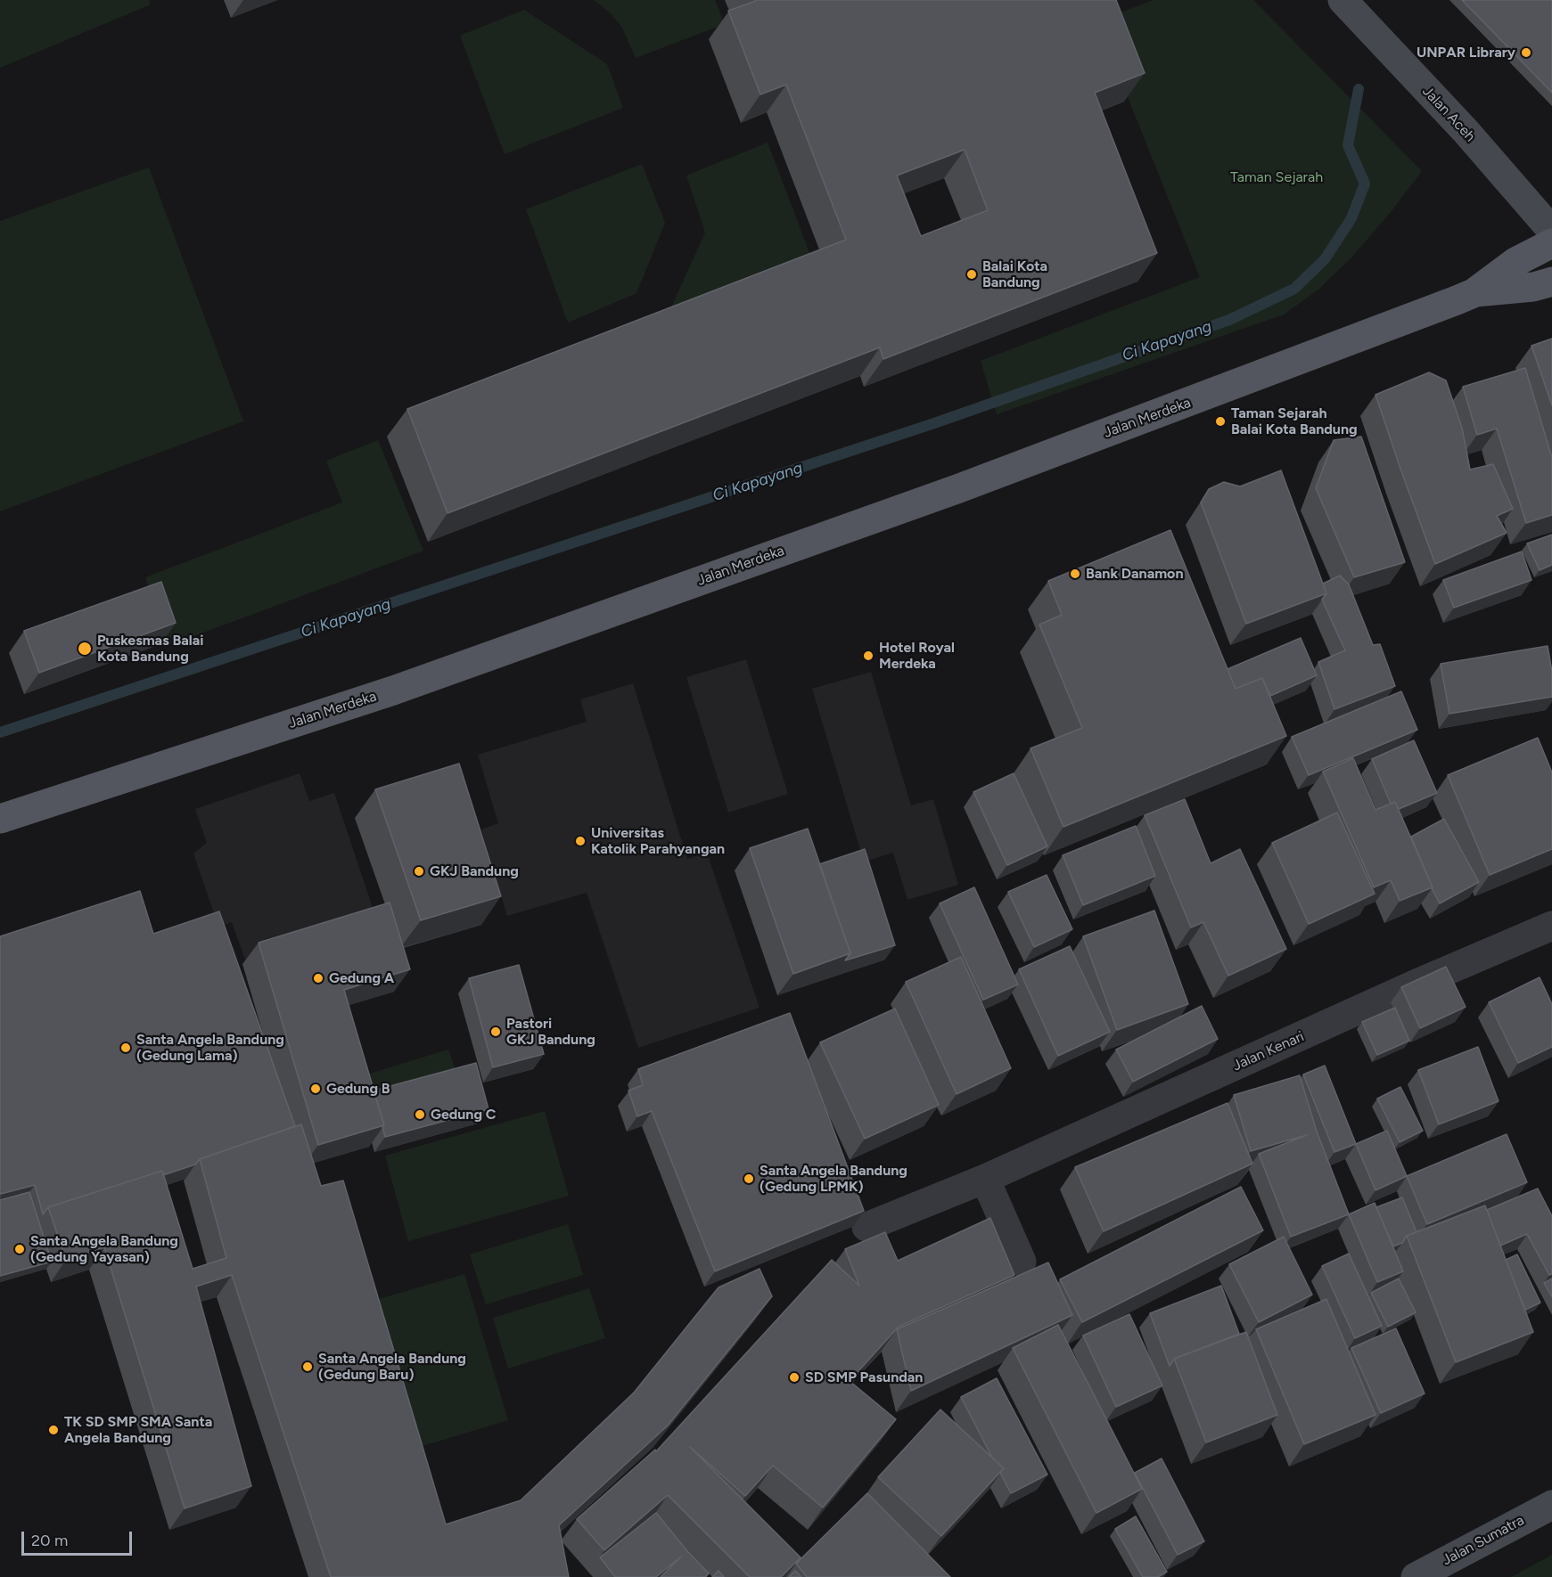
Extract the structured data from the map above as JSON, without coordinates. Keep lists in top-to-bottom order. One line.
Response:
{"streets":{"main road":["Jalan Aceh","Jalan Merdeka","Jalan Sumatra"],"street":["Jalan Kenari"]},"water":["Ci Kapayang"],"parks":["Taman Sejarah"],"places":["UNPAR Library","Balai Kota Bandung","Taman Sejarah Balai Kota Bandung","Bank Danamon","Puskesmas Balai Kota Bandung","Hotel Royal Merdeka","Universitas Katolik Parahyangan","GKJ Bandung","Gedung A","Pastori GKJ Bandung","Santa Angela Bandung (Gedung Lama)","Gedung B","Gedung C","Santa Angela Bandung (Gedung LPMK)","Santa Angela Bandung (Gedung Yayasan)","Santa Angela Bandung (Gedung Baru)","SD SMP Pasundan","TK SD SMP SMA Santa Angela Bandung"],"scale_bar":"20 m"}
